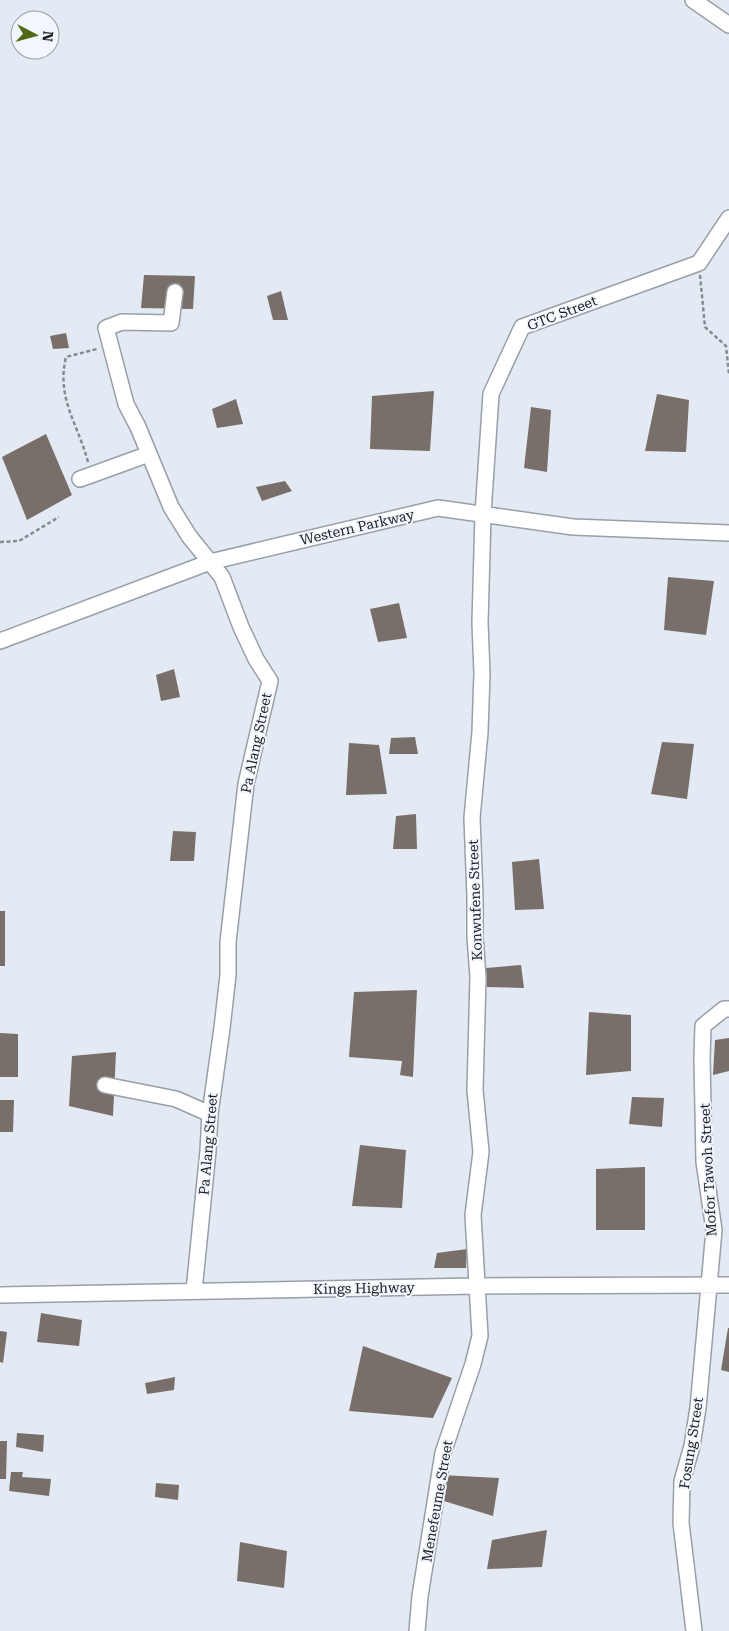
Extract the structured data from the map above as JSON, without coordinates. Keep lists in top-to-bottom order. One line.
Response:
{"streets":{"street":["GTC Street","Western Parkway","Pa Alang Street","Konwufene Street","Mofor Tawoh Street","Kings Highway","Fosung Street","Menefeume Street"]},"crossings":[["GTC Street","Western Parkway"],["GTC Street","Konwufene Street"],["Western Parkway","Pa Alang Street"],["Western Parkway","Konwufene Street"],["Pa Alang Street","Kings Highway"],["Konwufene Street","Kings Highway"],["Konwufene Street","Menefeume Street"],["Mofor Tawoh Street","Kings Highway"],["Mofor Tawoh Street","Fosung Street"],["Kings Highway","Fosung Street"],["Kings Highway","Menefeume Street"]],"north":"right"}
